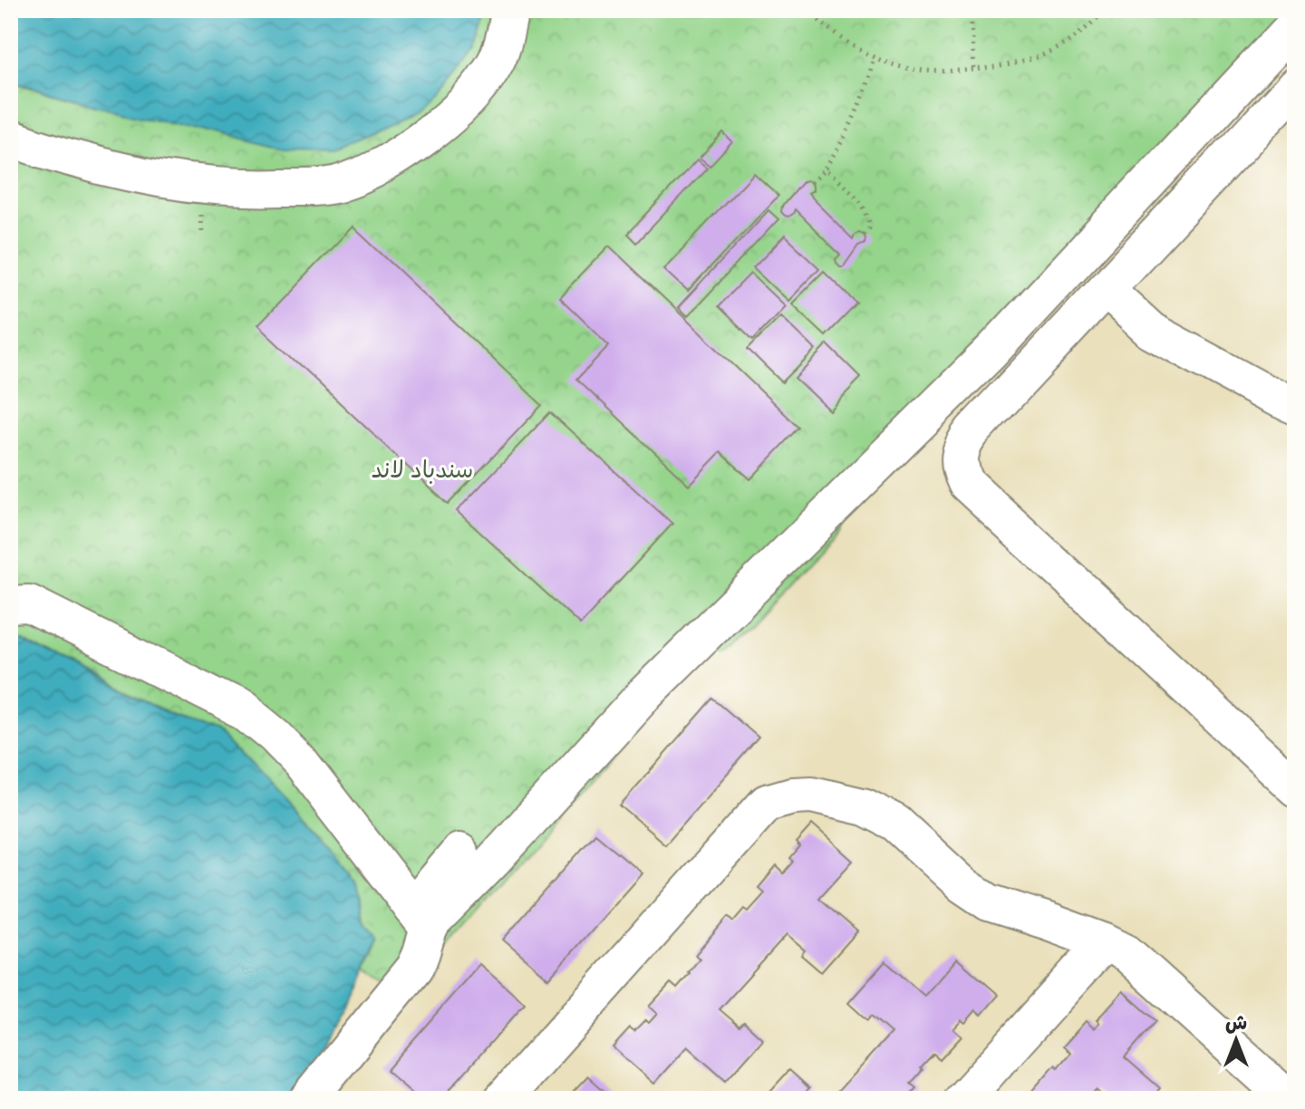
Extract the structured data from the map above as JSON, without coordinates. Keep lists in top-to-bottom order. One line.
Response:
{"parks":["سندباد لاند"],"north":"top"}
